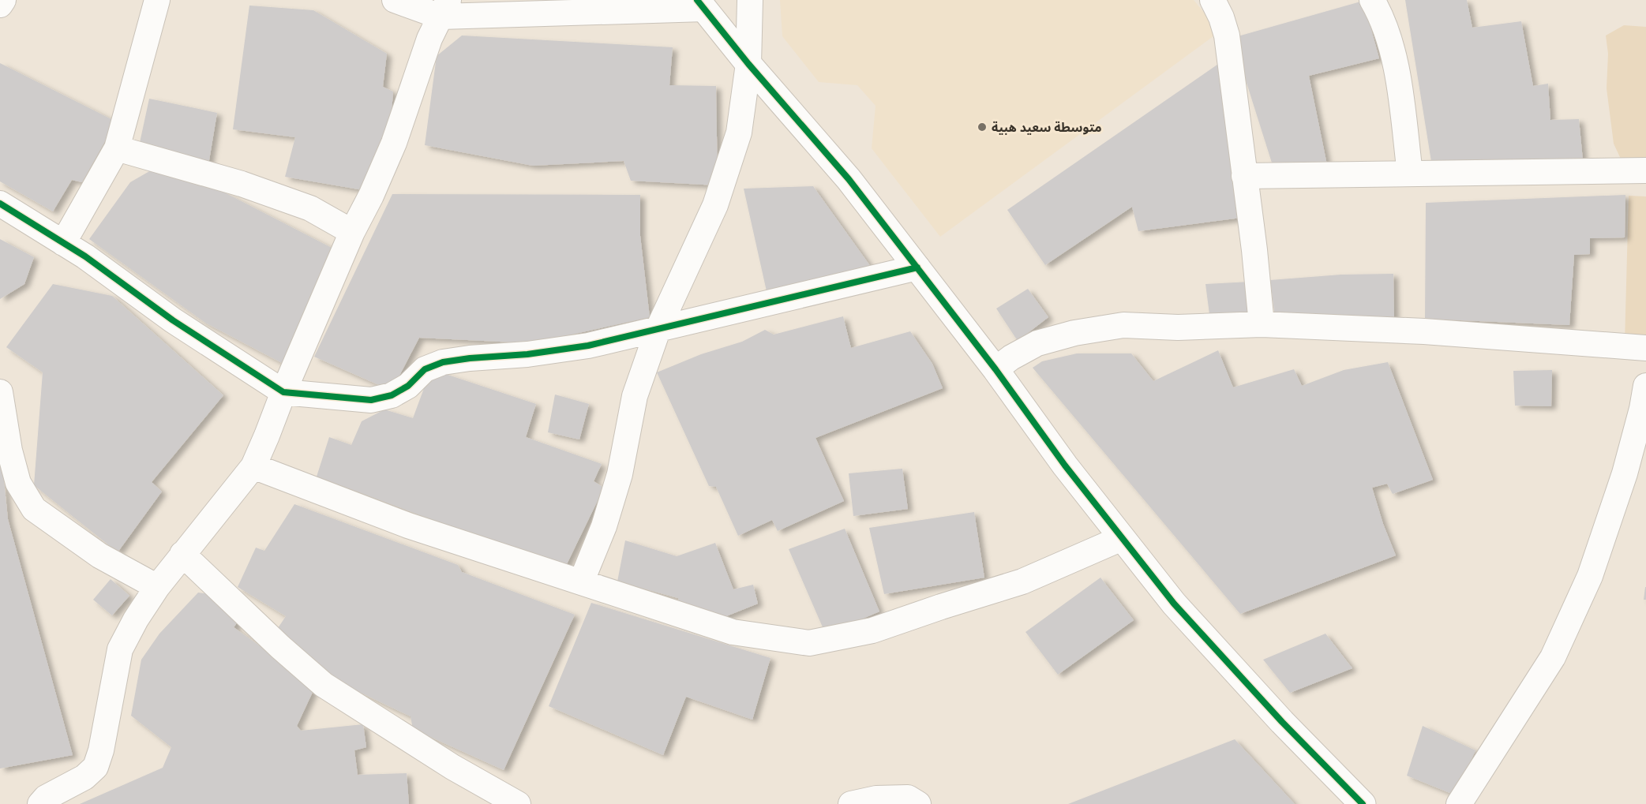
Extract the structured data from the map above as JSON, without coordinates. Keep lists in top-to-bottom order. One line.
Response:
{"places":["متوسطة سعيد هبية"]}
